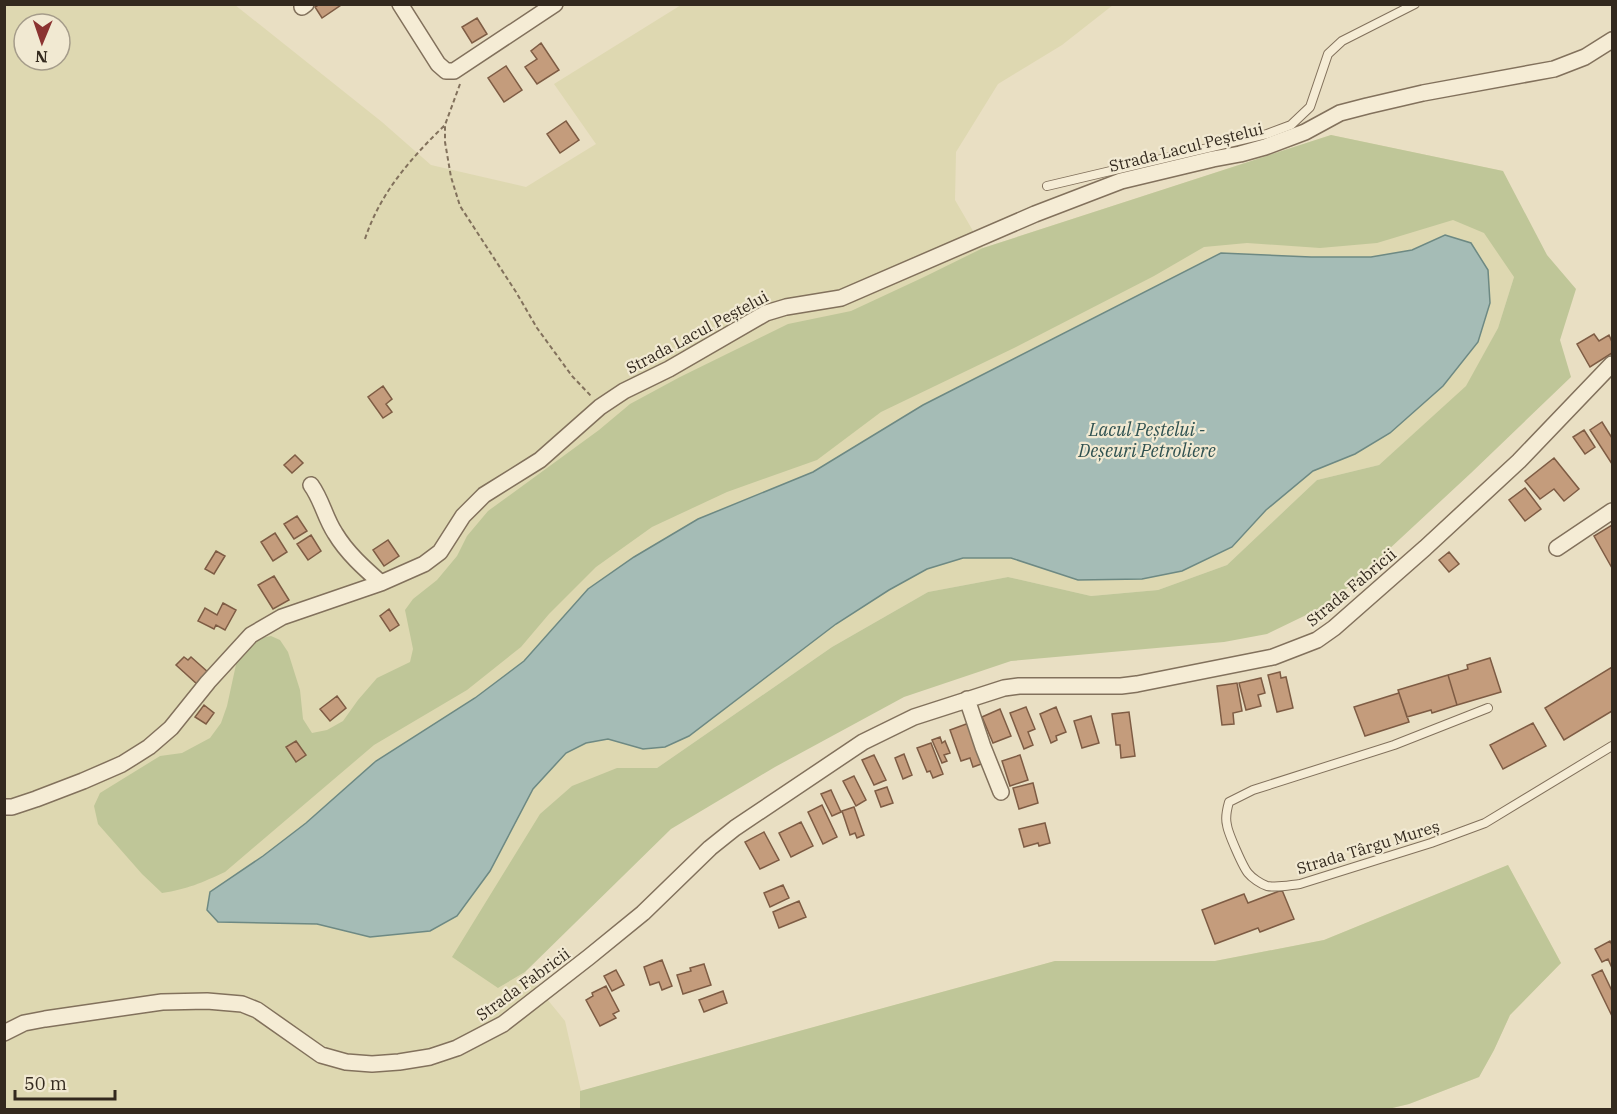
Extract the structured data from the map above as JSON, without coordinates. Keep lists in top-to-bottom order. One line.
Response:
{"streets":{"street":["Strada Lacul Peștelui","Strada Fabricii"],"lane":["Strada Târgu Mureș"]},"water":["Lacul Peștelui - Deșeuri Petroliere"],"scale_bar":"50 m","north":"bottom"}
